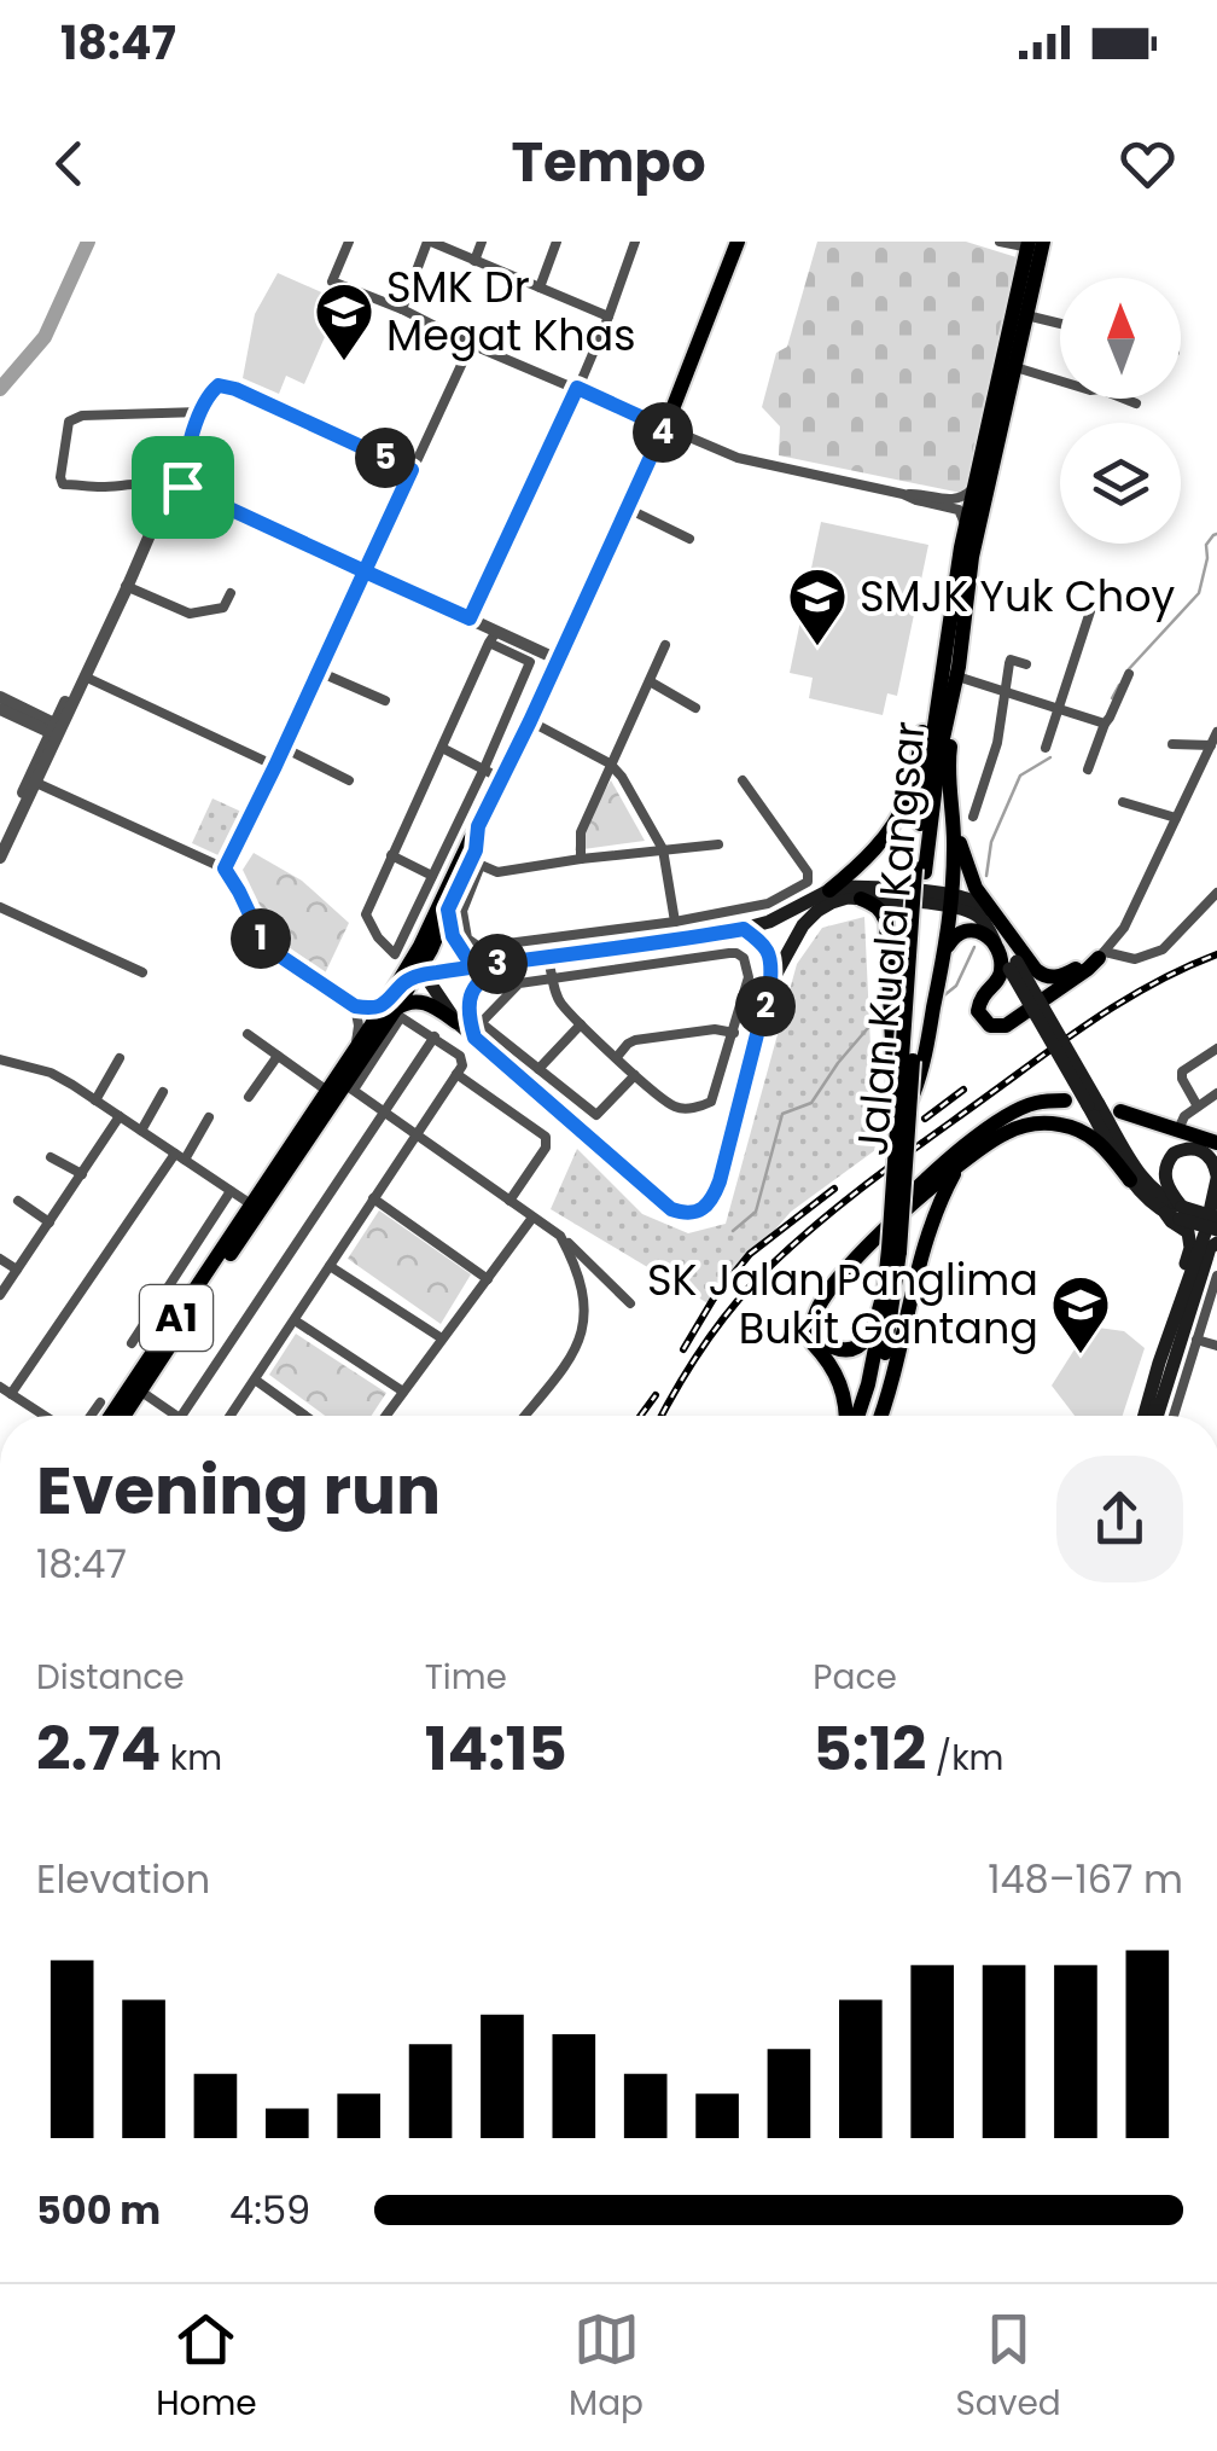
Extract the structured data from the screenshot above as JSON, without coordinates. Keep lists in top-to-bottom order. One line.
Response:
{"streets":{"main road":["Jalan Kuala Kangsar","A1"]},"places":{"school or university":["SMK Dr Megat Khas","SMJK Yuk Choy","SK Jalan Panglima Bukit Gantang"]},"north":"top","page":{"status":"18:47","header":"Tempo","pins":["4","5","1","3","2"],"heading":["Evening run","18:47"],"stats":[["Distance","2.74 km"],["Time","14:15"],["Pace","5:12 /km"]],"chart":["Elevation","148–167 m"],"list":[{"name":"500 m","note":"4:59"}],"tabs":["Home","Map","Saved"]}}
